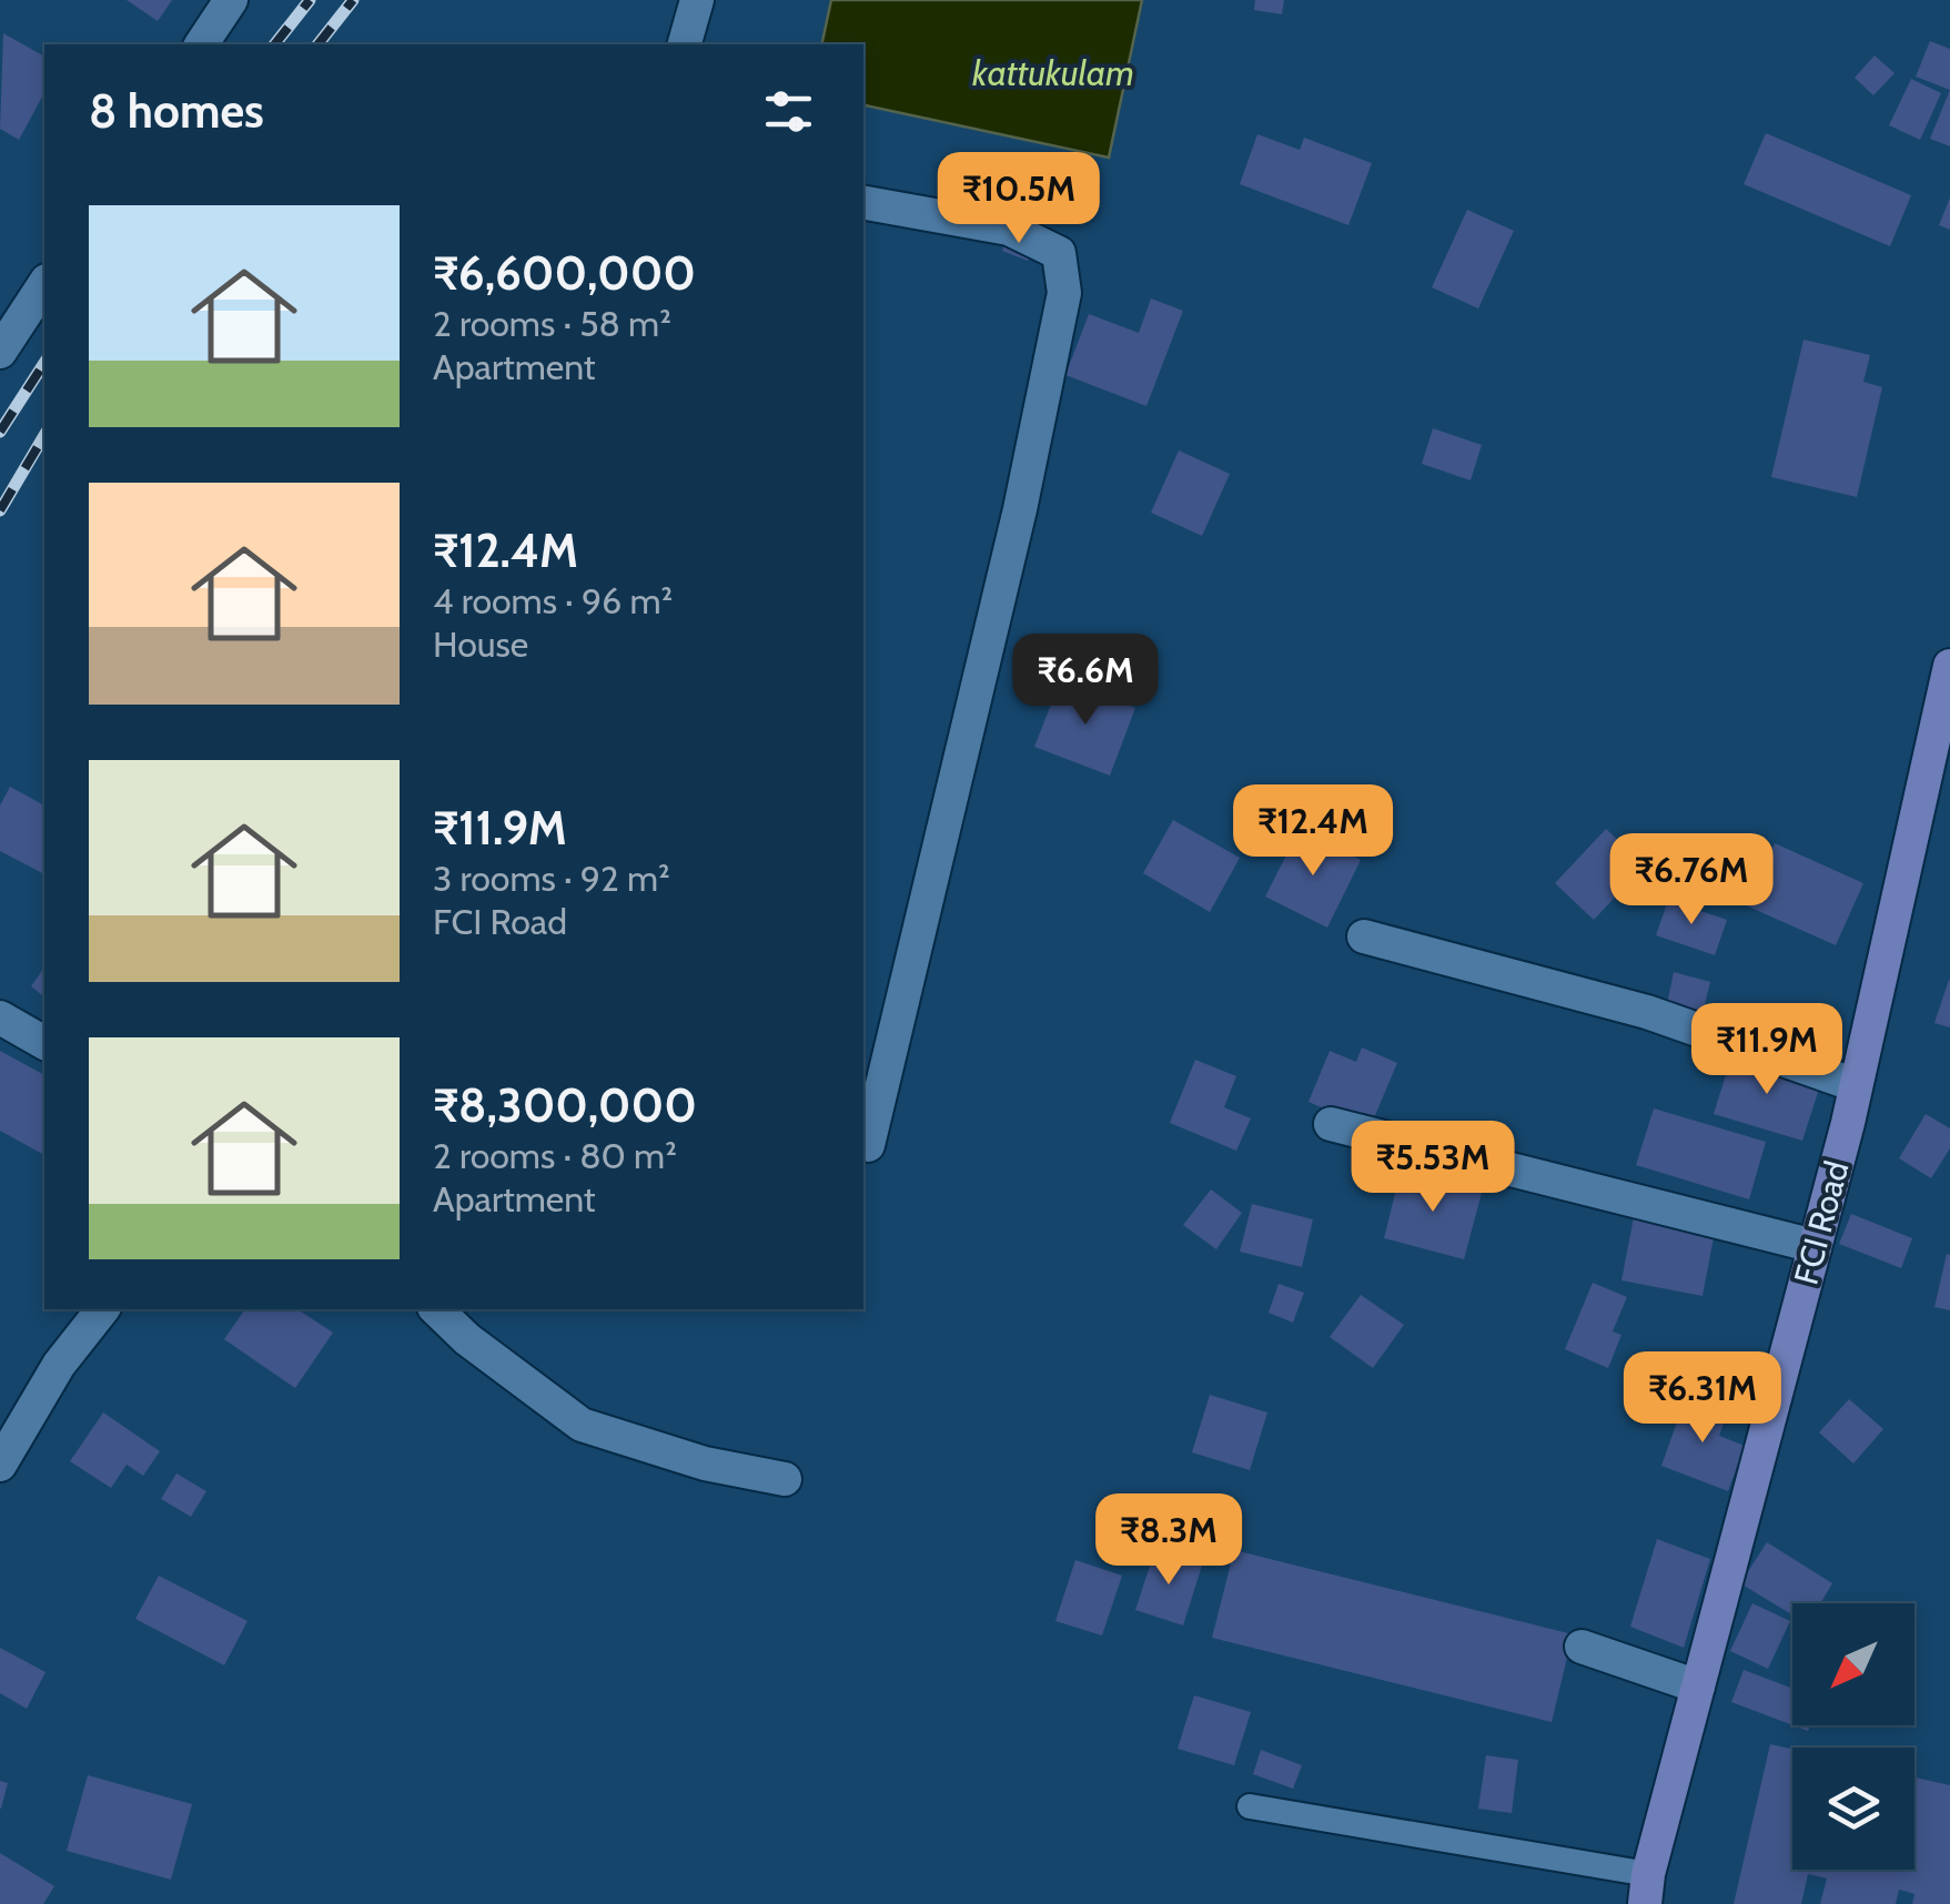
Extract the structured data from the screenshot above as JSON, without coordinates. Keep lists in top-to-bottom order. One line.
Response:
{"streets":{"street":["FCI Road"]},"water":["kattukulam"],"north":"bottom left","page":{"heading":"8 homes","price":["₹10.5M","₹6.6M","₹12.4M","₹6.76M","₹11.9M","₹5.53M","₹6.31M","₹8.3M"],"list":[{"name":"₹6,600,000","note":"2 rooms · 58 m² · Apartment"},{"name":"₹12.4M","note":"4 rooms · 96 m² · House"},{"name":"₹11.9M","note":"3 rooms · 92 m² · FCI Road"},{"name":"₹8,300,000","note":"2 rooms · 80 m² · Apartment"}]}}
